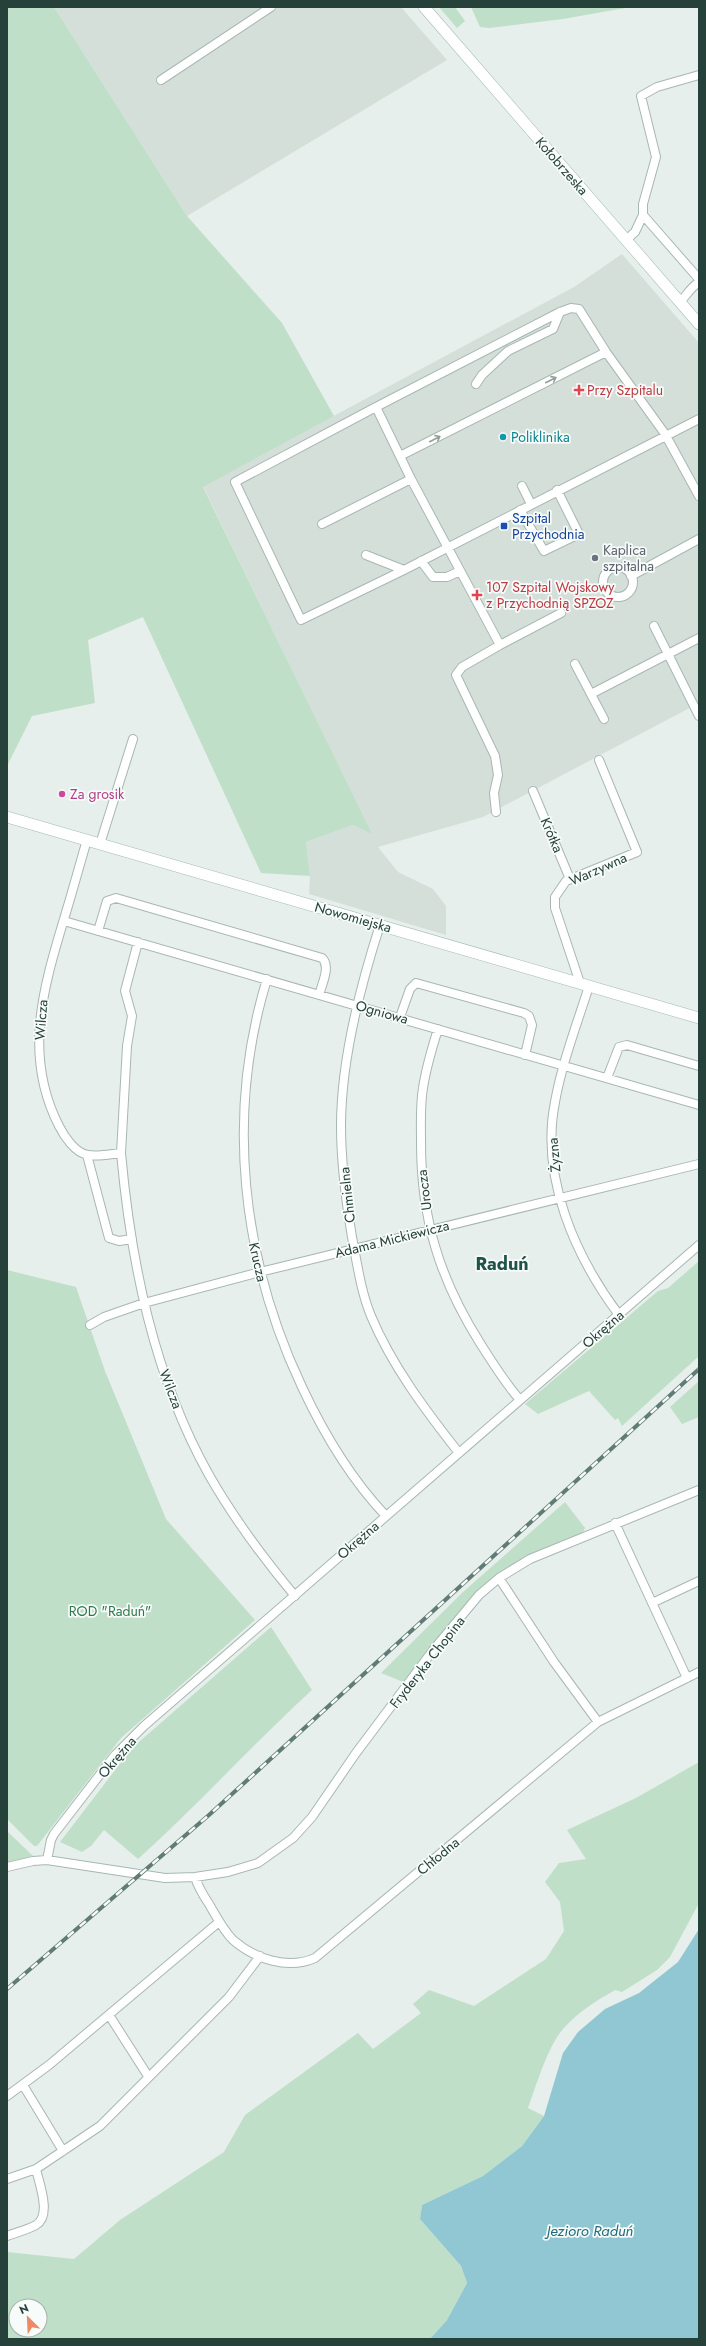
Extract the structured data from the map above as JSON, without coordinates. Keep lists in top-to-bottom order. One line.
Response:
{"streets":{"street":["Kołobrzeska","Krótka","Warzywna","Nowomiejska","Ogniowa","Wilcza","Żyzna","Urocza","Chmielna","Adama Mickiewicza","Krucza","Okrężna","Fryderyka Chopina","Chłodna"]},"crossings":[["Krótka","Warzywna"],["Warzywna","Nowomiejska"],["Warzywna","Żyzna"],["Nowomiejska","Wilcza"],["Nowomiejska","Żyzna"],["Nowomiejska","Chmielna"],["Ogniowa","Wilcza"],["Ogniowa","Żyzna"],["Ogniowa","Urocza"],["Ogniowa","Chmielna"],["Ogniowa","Krucza"],["Wilcza","Adama Mickiewicza"],["Wilcza","Okrężna"],["Żyzna","Adama Mickiewicza"],["Żyzna","Okrężna"],["Urocza","Adama Mickiewicza"],["Urocza","Okrężna"],["Chmielna","Adama Mickiewicza"],["Chmielna","Okrężna"],["Adama Mickiewicza","Krucza"],["Krucza","Okrężna"],["Okrężna","Fryderyka Chopina"],["Fryderyka Chopina","Chłodna"]],"districts":["Raduń"],"water":["Jezioro Raduń"],"parks":["ROD \"Raduń\""],"places":{"health":["Przy Szpitalu","107 Szpital Wojskowy z Przychodnią SPZOZ"],"other":["Poliklinika","Kaplica szpitalna","Za grosik"],"transit":["Szpital Przychodnia"]},"north":"top left"}
